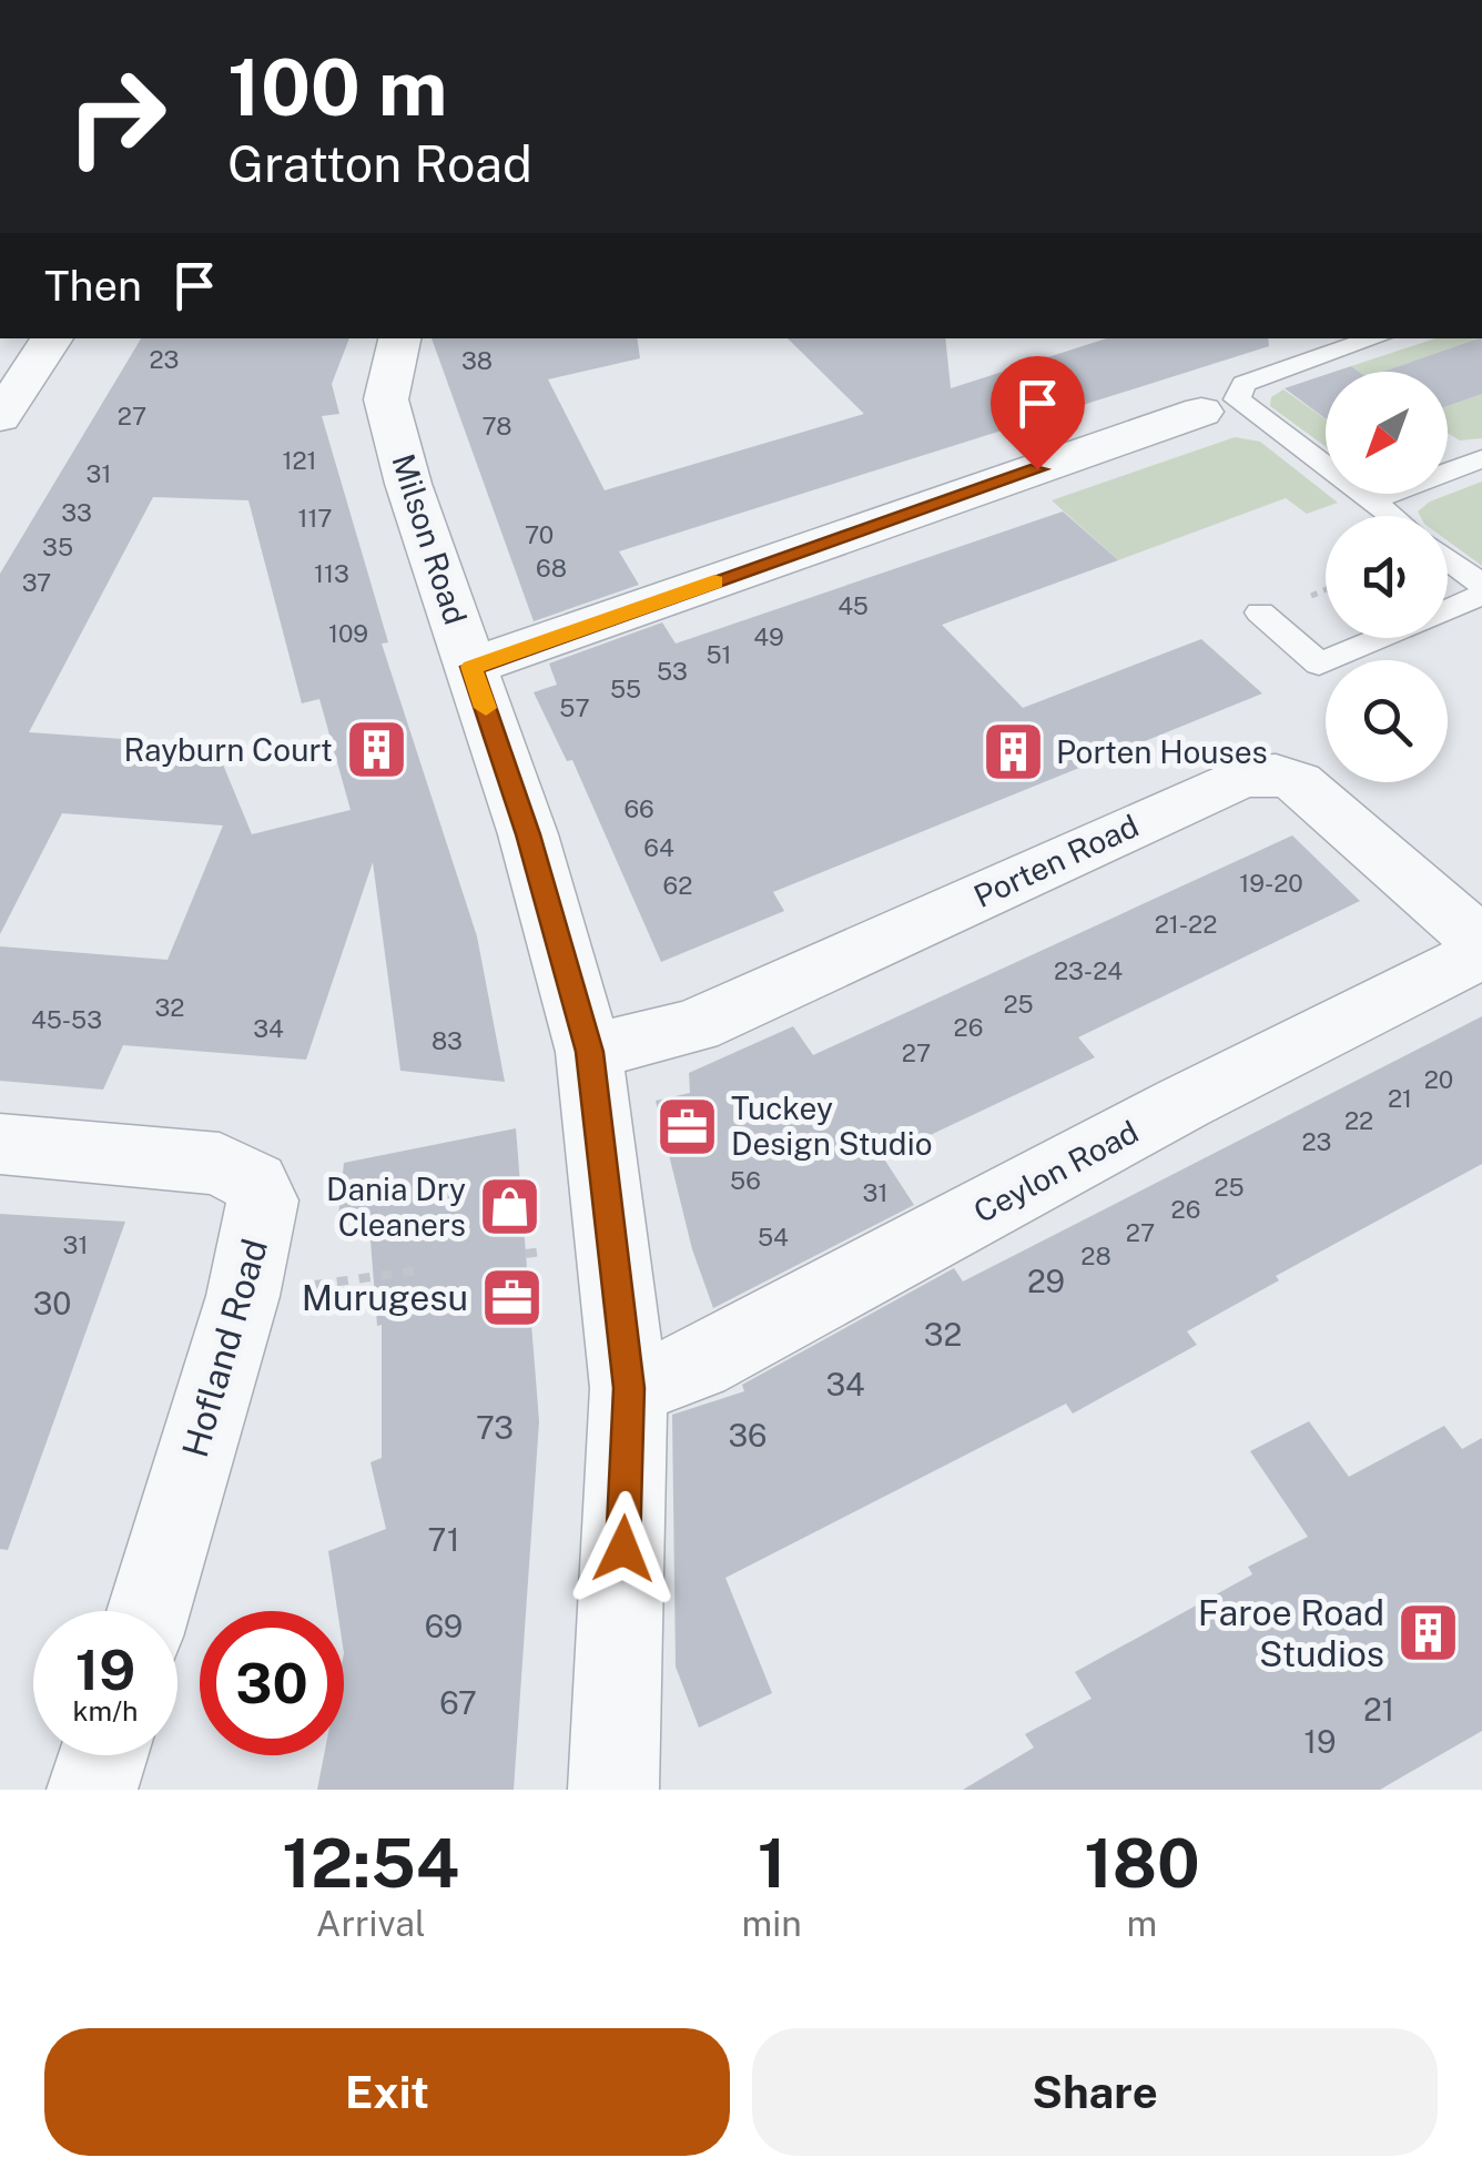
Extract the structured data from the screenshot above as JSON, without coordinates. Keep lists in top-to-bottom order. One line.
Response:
{"streets":{"street":["Milson Road","Porten Road","Ceylon Road","Hofland Road"]},"crossings":[["Milson Road","Porten Road"],["Milson Road","Ceylon Road"]],"places":{"building":["Rayburn Court","Porten Houses","Faroe Road Studios"],"office":["Tuckey Design Studio","Murugesu"],"shop":["Dania Dry Cleaners"]},"house_numbers":["23","38","27","78","121","31","33","117","70","35","68","113","37","45","109","49","51","53","55","57","66","64","19-20","62","21-22","23-24","25","32","45-53","26","34","83","27","20","21","22","23","56","25","31","26","27","54","31","28","29","30","32","34","73","36","71","69","67","21","19"],"north":"bottom left","page":{"turn":["100 m","Gratton Road"],"then":"Then","speed":"19 km/h","limit":"30","eta":["12:54","Arrival","1","min","180","m"],"buttons":["Exit","Share"]}}
